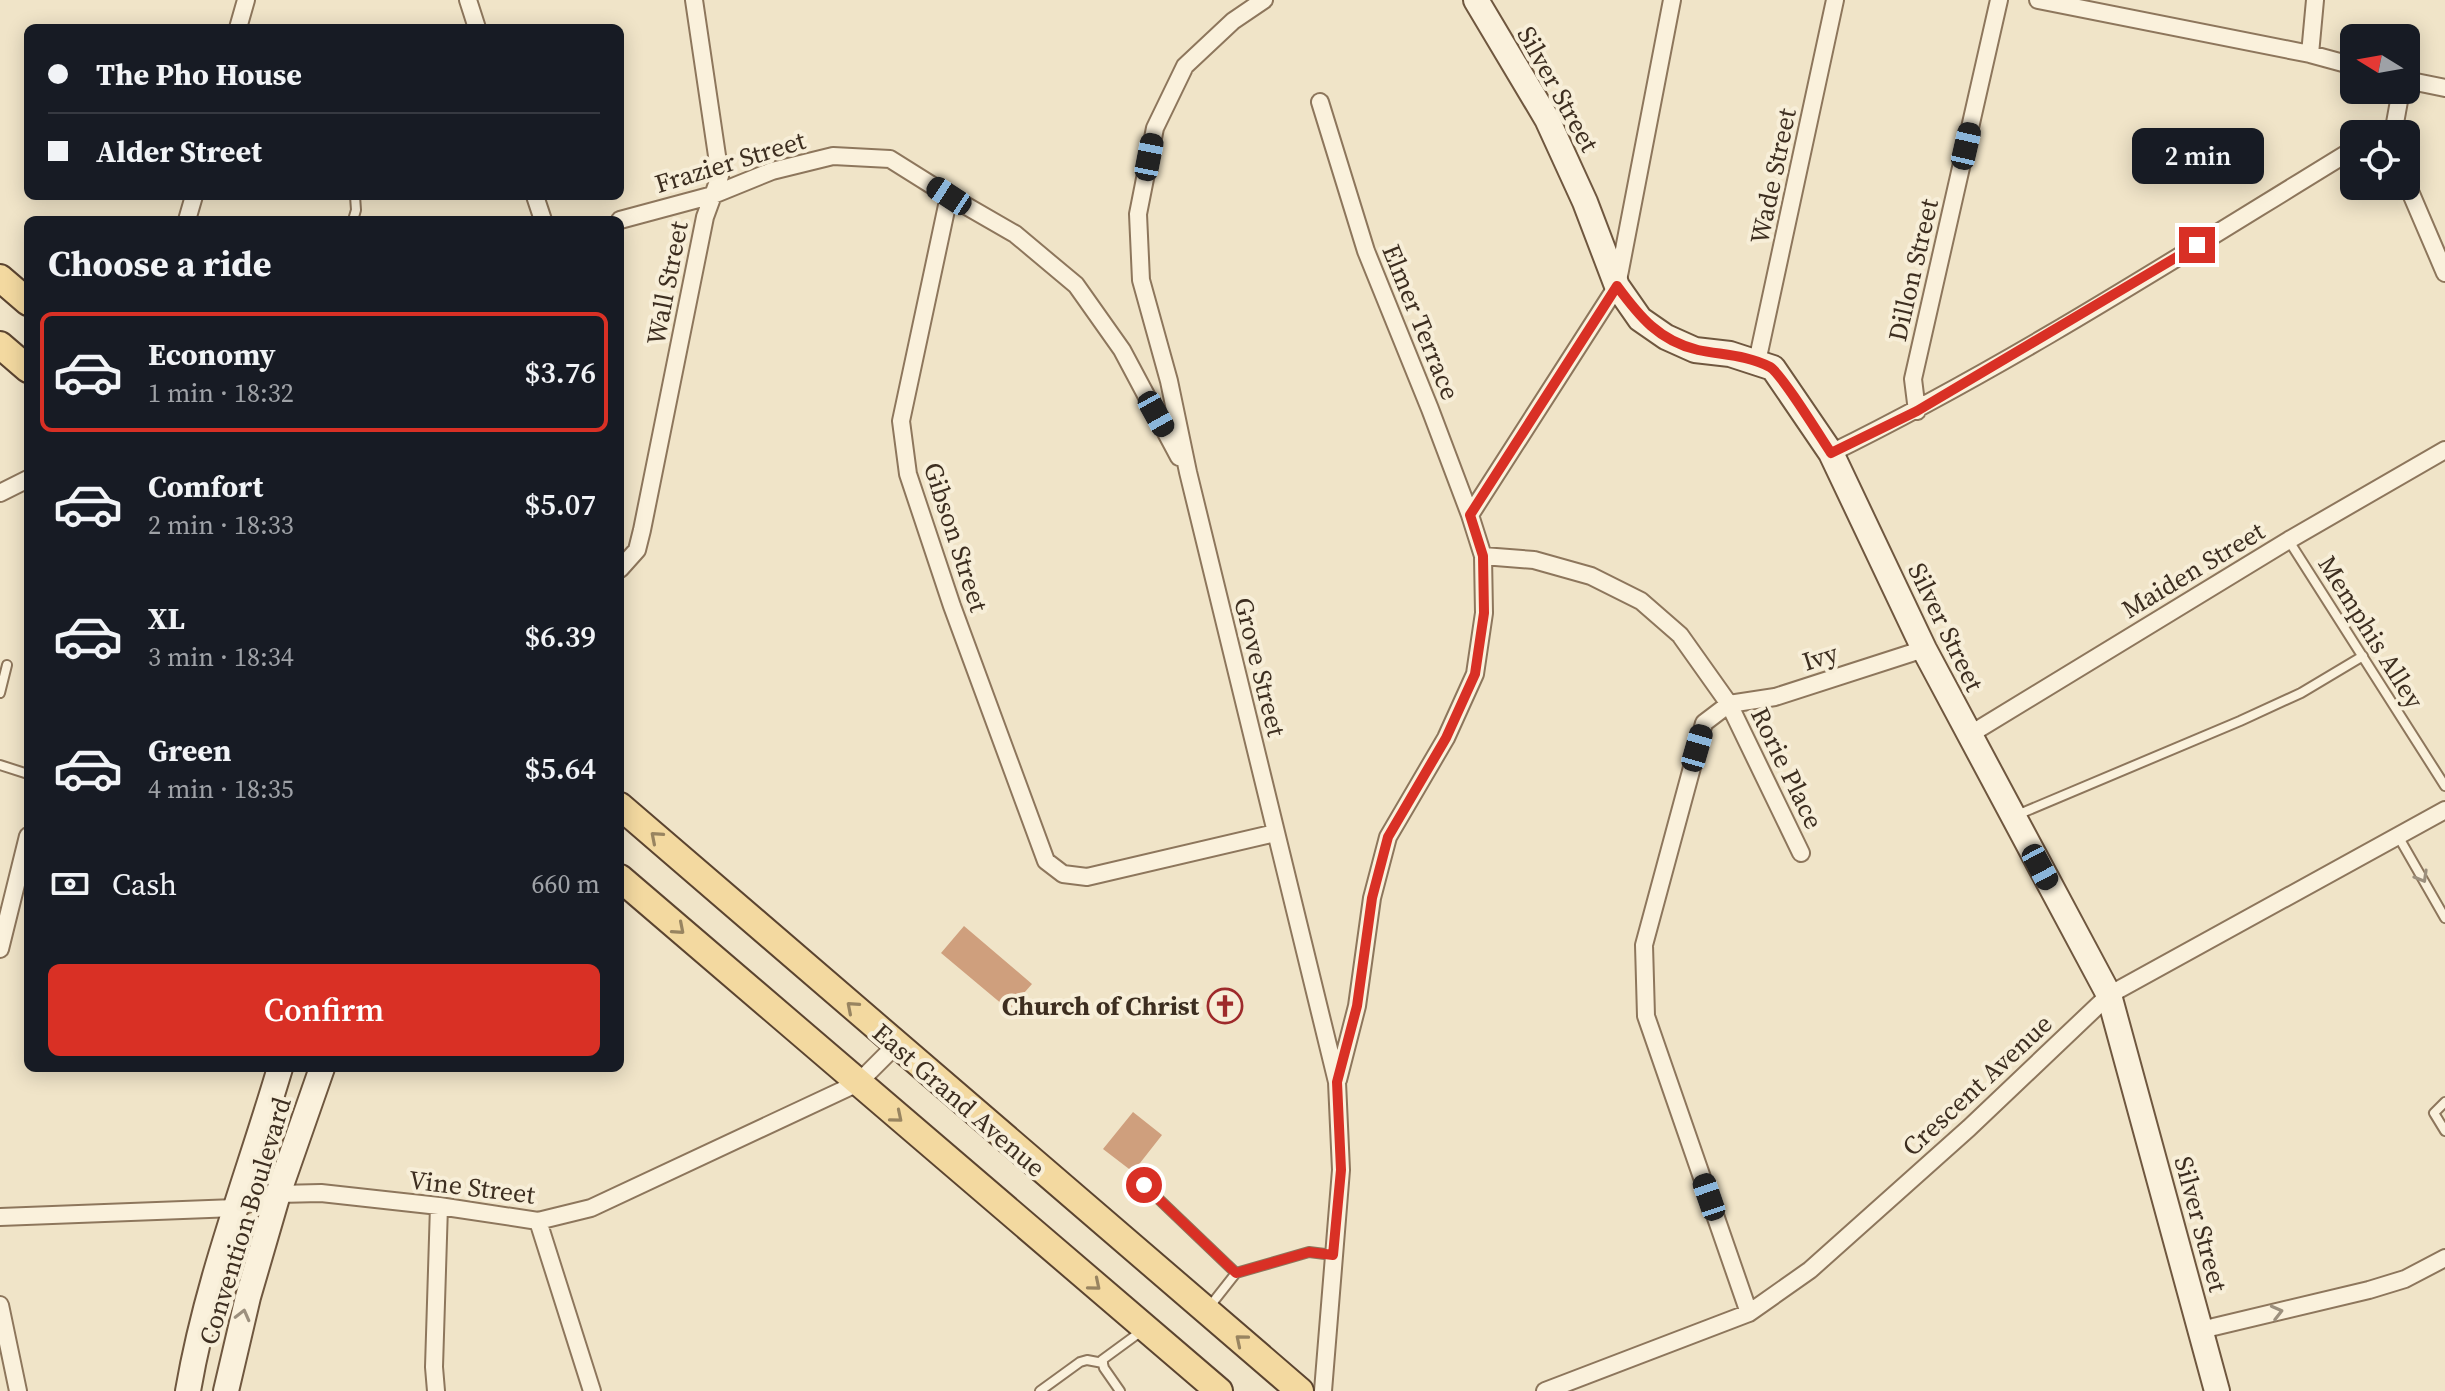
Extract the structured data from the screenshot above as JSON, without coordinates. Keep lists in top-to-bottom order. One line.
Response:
{"streets":{"main road":["East Grand Avenue"],"street":["Silver Street","Frazier Street","Wade Street","Dillon Street","Wall Street","Elmer Terrace","Gibson Street","Maiden Street","Ivy","Grove Street","Rorie Place","Crescent Avenue","Vine Street","Convention Boulevard"],"lane":["Memphis Alley"]},"crossings":[["Silver Street","Wade Street"],["Silver Street","Maiden Street"],["Silver Street","Ivy"],["Silver Street","Crescent Avenue"],["Frazier Street","Wall Street"],["Frazier Street","Gibson Street"],["Frazier Street","Grove Street"],["Elmer Terrace","Grove Street"],["Elmer Terrace","Rorie Place"],["Gibson Street","Grove Street"],["Maiden Street","Memphis Alley"],["Ivy","Rorie Place"],["East Grand Avenue","Vine Street"],["Vine Street","Convention Boulevard"]],"places":{"church":["Church of Christ"]},"north":"left","page":{"banner":["The Pho House","Alder Street"],"bubble":"2 min","heading":"Choose a ride","list":[{"name":"Economy","note":"1 min · 18:32","value":"$3.76"},{"name":"Comfort","note":"2 min · 18:33","value":"$5.07"},{"name":"XL","note":"3 min · 18:34","value":"$6.39"},{"name":"Green","note":"4 min · 18:35","value":"$5.64"}],"pay":["Cash","660 m"],"buttons":"Confirm"}}
